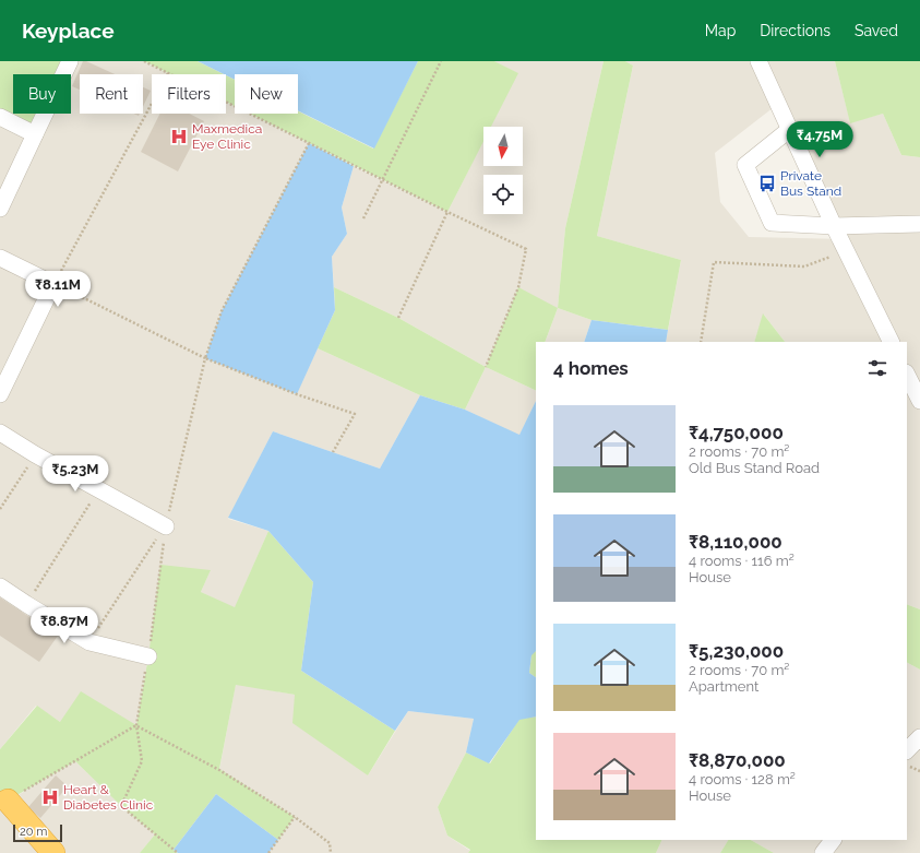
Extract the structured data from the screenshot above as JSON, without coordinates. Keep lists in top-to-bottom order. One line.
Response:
{"places":{"hospital":["Maxmedica Eye Clinic","Heart & Diabetes Clinic"],"bus stop":["Private Bus Stand"]},"scale_bar":"20 m","north":"bottom","page":{"header":"Keyplace","nav":["Map","Directions","Saved"],"chip":["Buy","Rent","Filters","New"],"price":["₹4.75M","₹8.11M","₹5.23M","₹8.87M"],"heading":"4 homes","list":[{"name":"₹4,750,000","note":"2 rooms · 70 m² · Old Bus Stand Road"},{"name":"₹8,110,000","note":"4 rooms · 116 m² · House"},{"name":"₹5,230,000","note":"2 rooms · 70 m² · Apartment"},{"name":"₹8,870,000","note":"4 rooms · 128 m² · House"}],"scale":"20 m"}}
